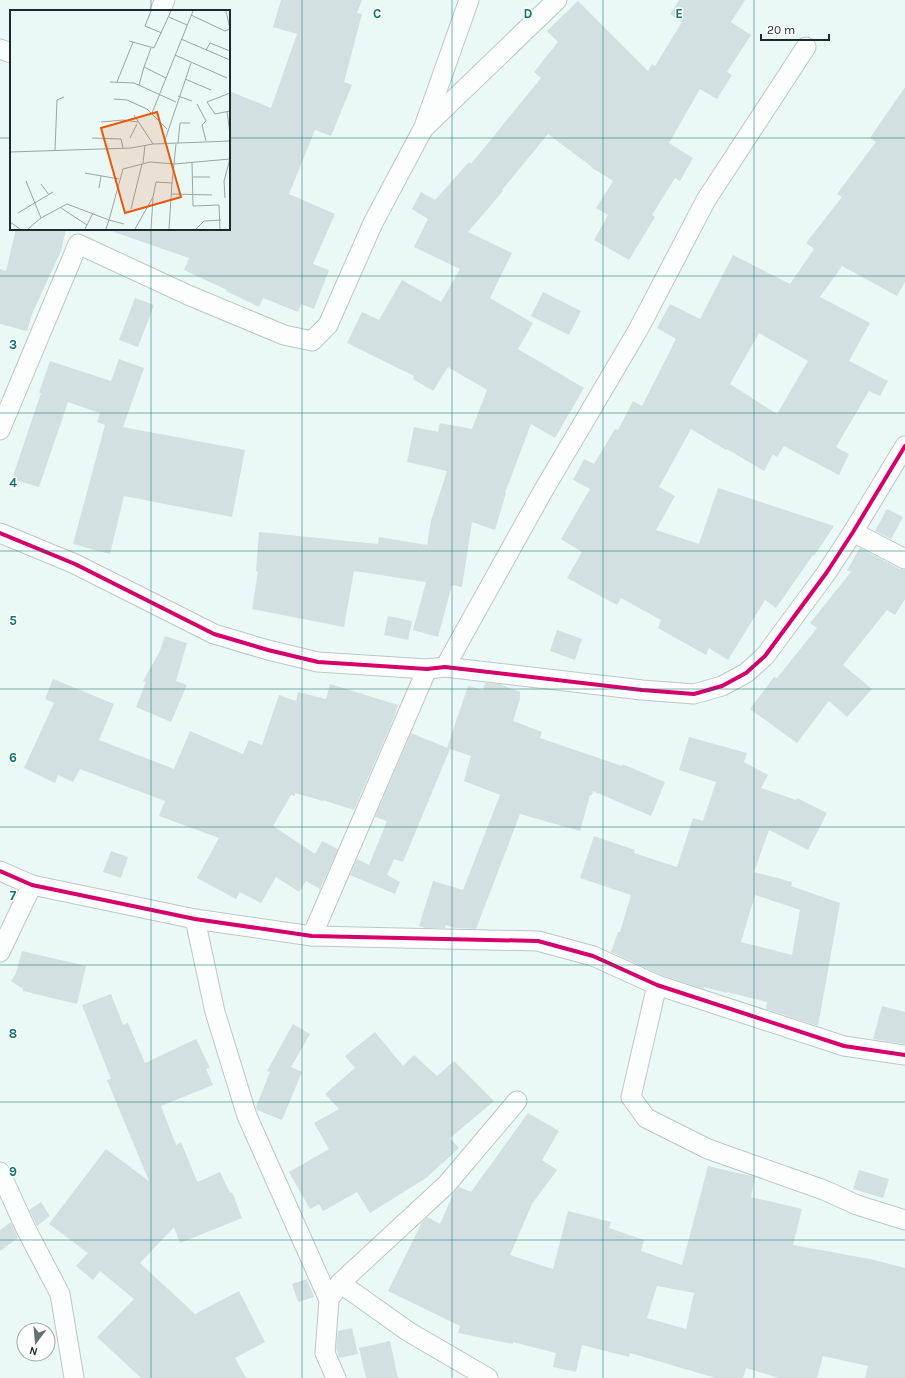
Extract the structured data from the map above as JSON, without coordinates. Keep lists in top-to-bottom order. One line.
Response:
{"scale_bar":"20 m","north":"bottom","grid":{"columns":["C","D","E"],"rows":["3","4","5","6","7","8","9"]}}
